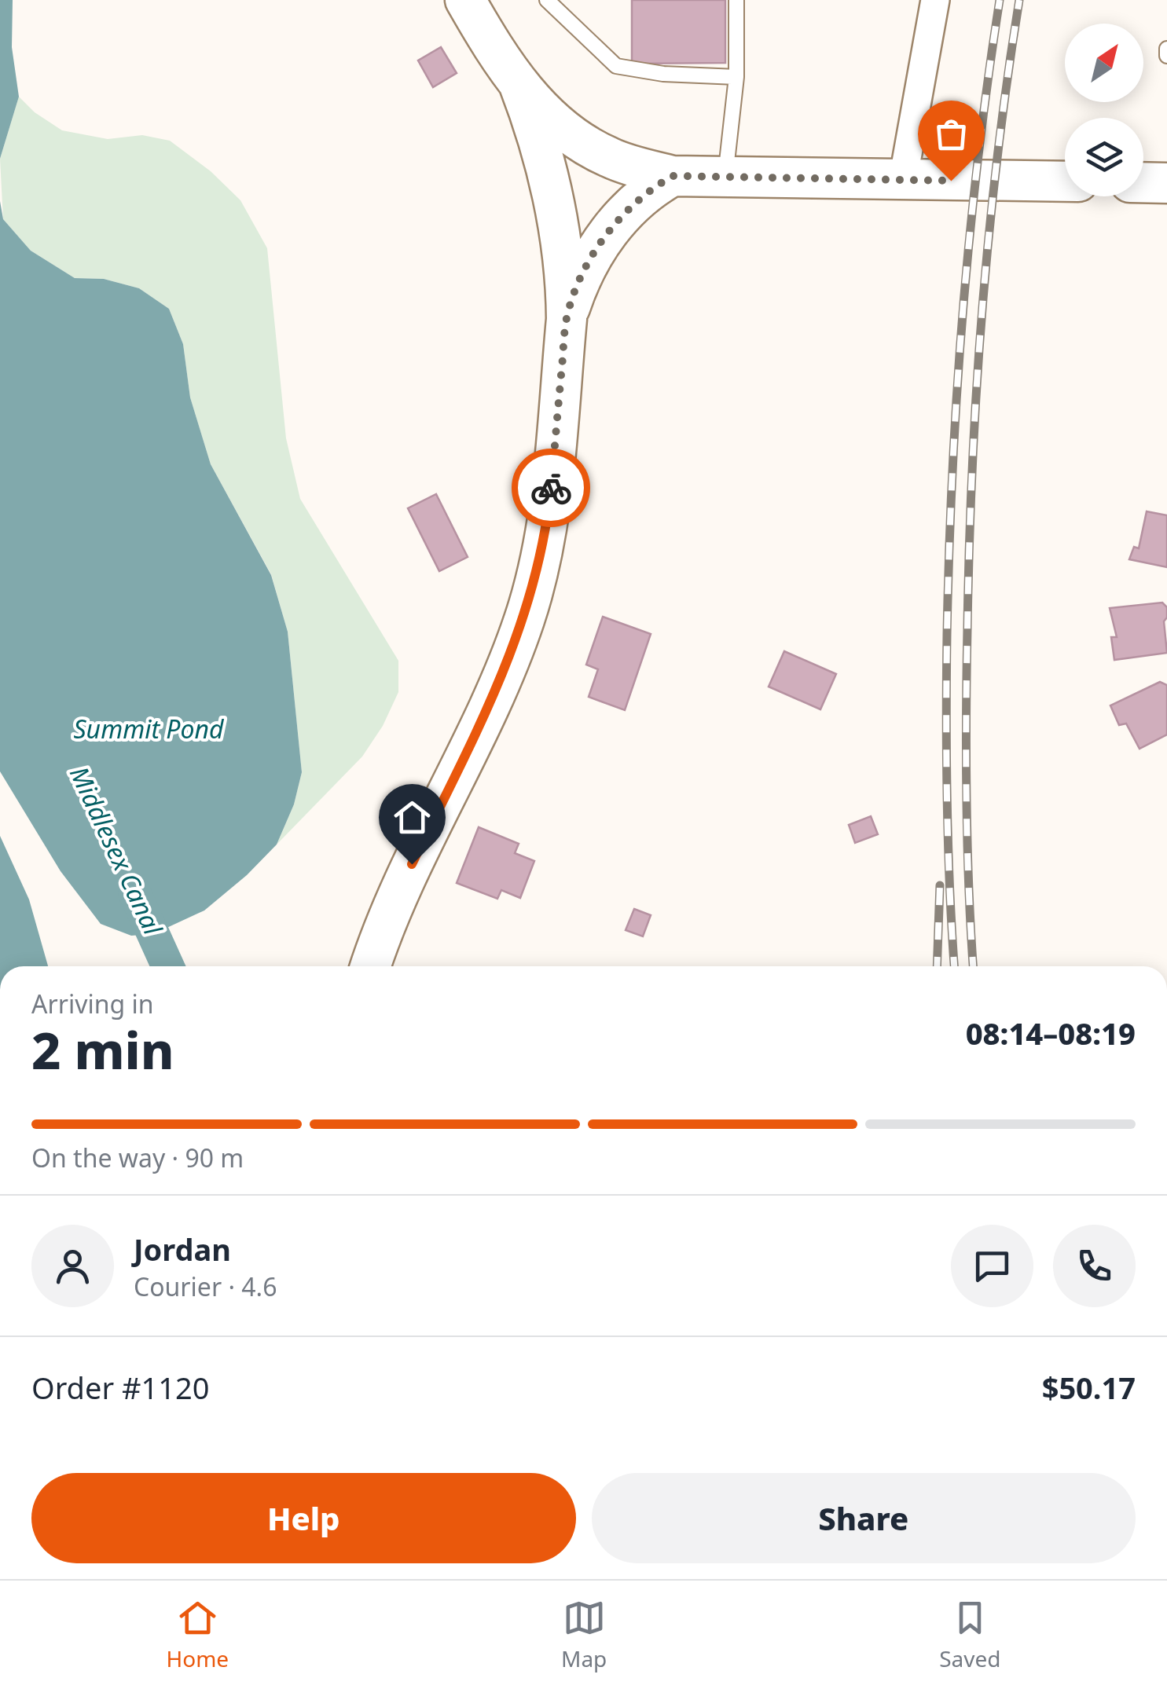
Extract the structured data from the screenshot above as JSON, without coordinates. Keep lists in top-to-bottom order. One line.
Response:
{"water":["Summit Pond","Middlesex Canal"],"north":"top right","page":{"heading":["2 min","Arriving in","08:14–08:19"],"panel":["Jordan","Courier · 4.6","Order #1120","$50.17"],"bar":"On the way · 90 m","buttons":["Help","Share"],"tabs":["Home","Map","Saved"]}}
